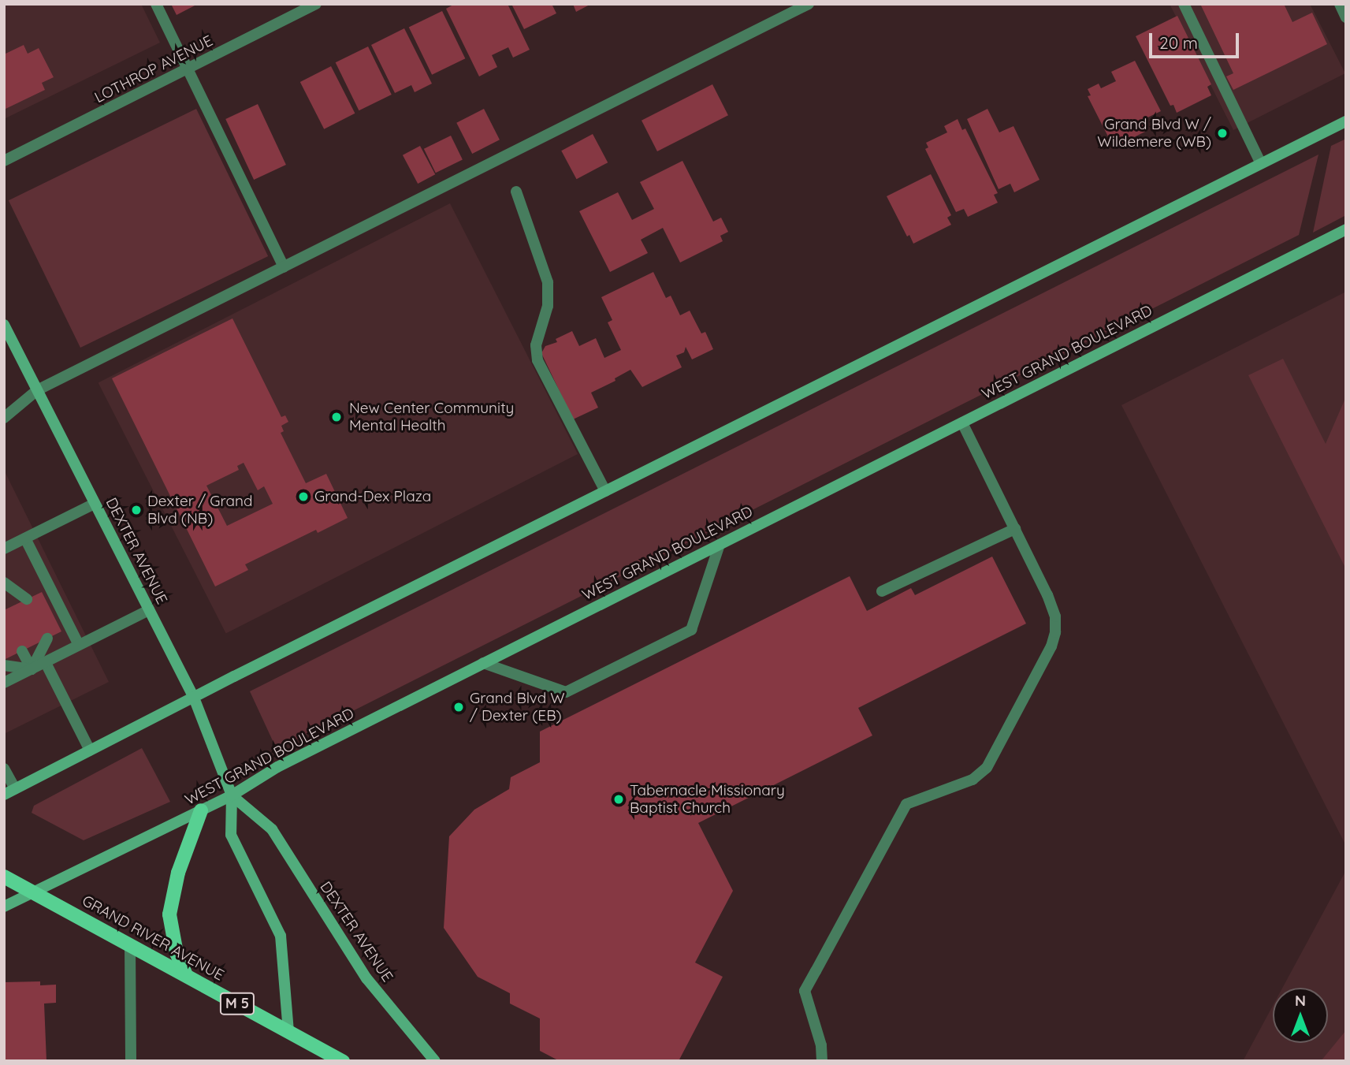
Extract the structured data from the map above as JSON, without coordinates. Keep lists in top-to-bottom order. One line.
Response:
{"streets":{"main road":["WEST GRAND BOULEVARD","DEXTER AVENUE","GRAND RIVER AVENUE","M 5"],"street":["LOTHROP AVENUE"]},"crossings":[["WEST GRAND BOULEVARD","DEXTER AVENUE"],["WEST GRAND BOULEVARD","GRAND RIVER AVENUE"],["DEXTER AVENUE","GRAND RIVER AVENUE"]],"places":["Grand Blvd W / Wildemere (WB)","New Center Community Mental Health","Grand-Dex Plaza","Dexter / Grand Blvd (NB)","Grand Blvd W / Dexter (EB)","Tabernacle Missionary Baptist Church"],"scale_bar":"20 m","north":"top"}
